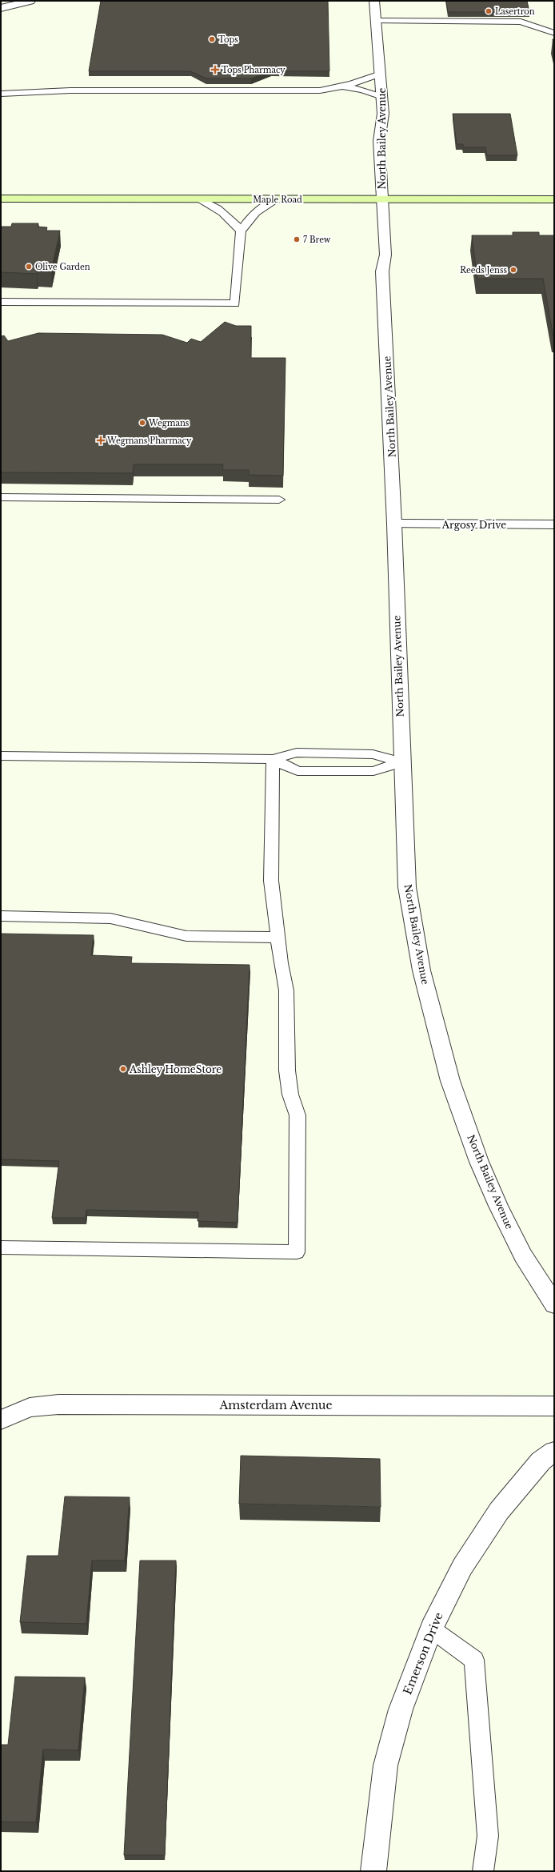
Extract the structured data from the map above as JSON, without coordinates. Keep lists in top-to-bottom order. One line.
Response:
{"streets":{"main road":["Maple Road"],"street":["North Bailey Avenue","Argosy Drive","Amsterdam Avenue","Emerson Drive"]},"crossings":[["North Bailey Avenue","Maple Road"],["North Bailey Avenue","Argosy Drive"]],"places":{"other":["Lasertron","Tops","7 Brew","Olive Garden","Reeds Jenss","Wegmans","Ashley HomeStore"],"health":["Tops Pharmacy","Wegmans Pharmacy"]}}
